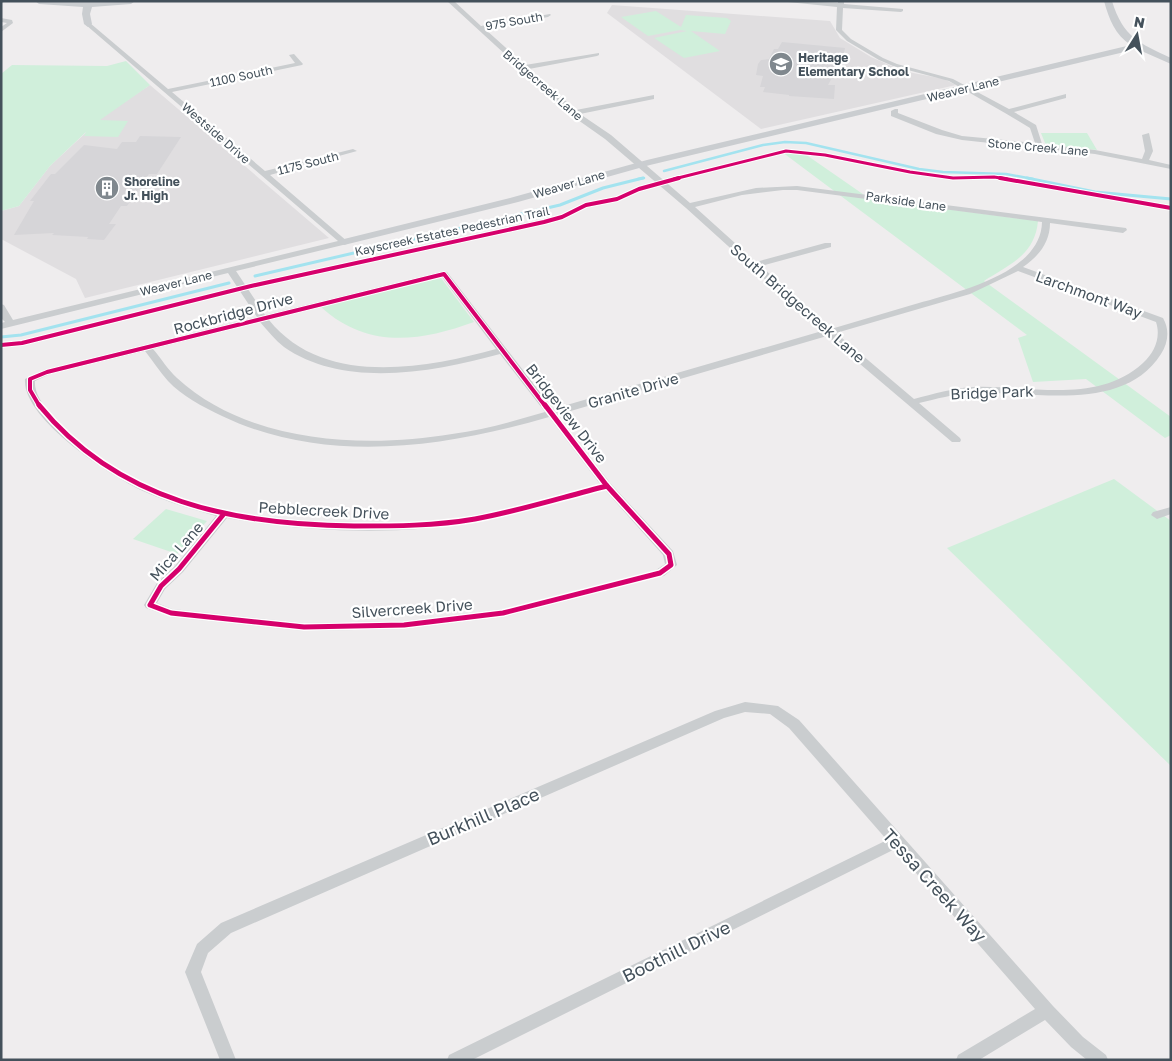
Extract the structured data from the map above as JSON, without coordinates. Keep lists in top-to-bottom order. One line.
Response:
{"streets":{"street":["975 South","1100 South","Bridgecreek Lane","Weaver Lane","Westside Drive","Stone Creek Lane","1175 South","Parkside Lane","Larchmont Way","South Bridgecreek Lane","Rockbridge Drive","Granite Drive","Bridge Park","Bridgeview Drive","Pebblecreek Drive","Mica Lane","Silvercreek Drive","Burkhill Place","Tessa Creek Way","Boothill Drive"],"cycle path":["Kayscreek Estates Pedestrian Trail"]},"crossings":[["975 South","Bridgecreek Lane"],["1100 South","Westside Drive"],["Bridgecreek Lane","Weaver Lane"],["Bridgecreek Lane","South Bridgecreek Lane"],["Weaver Lane","Westside Drive"],["Weaver Lane","Stone Creek Lane"],["Weaver Lane","South Bridgecreek Lane"],["Westside Drive","1175 South"],["Parkside Lane","South Bridgecreek Lane"],["Parkside Lane","Granite Drive"],["Larchmont Way","Granite Drive"],["Larchmont Way","Bridge Park"],["South Bridgecreek Lane","Granite Drive"],["South Bridgecreek Lane","Bridge Park"],["Rockbridge Drive","Granite Drive"],["Rockbridge Drive","Bridgeview Drive"],["Rockbridge Drive","Pebblecreek Drive"],["Granite Drive","Bridgeview Drive"],["Bridgeview Drive","Pebblecreek Drive"],["Bridgeview Drive","Silvercreek Drive"],["Pebblecreek Drive","Mica Lane"],["Mica Lane","Silvercreek Drive"],["Burkhill Place","Tessa Creek Way"],["Tessa Creek Way","Boothill Drive"]],"places":{"school or university":["Heritage Elementary School"],"building":["Shoreline Jr. High"]},"north":"top"}
